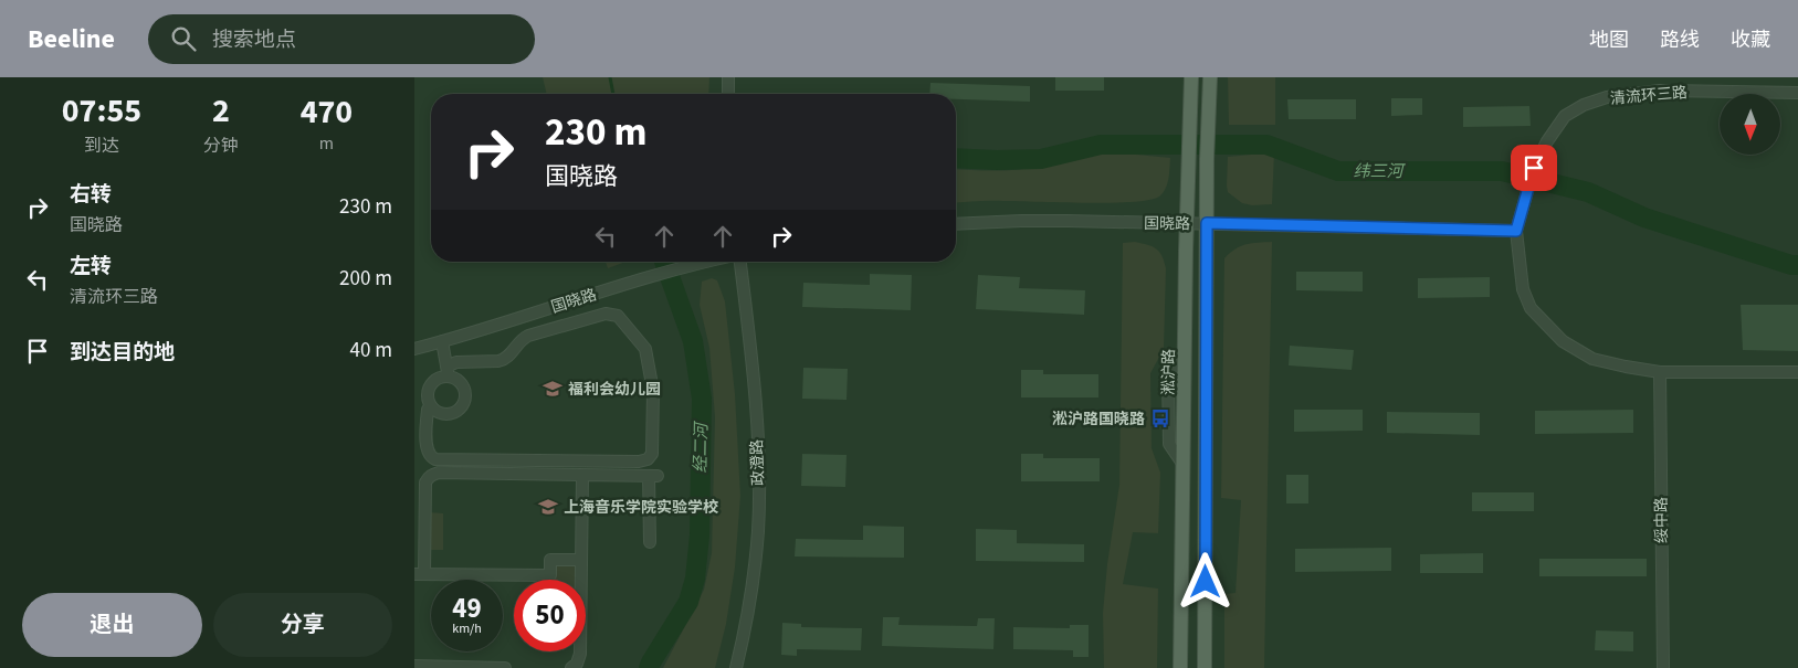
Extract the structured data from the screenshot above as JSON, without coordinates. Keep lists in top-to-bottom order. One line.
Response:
{"streets":{"main road":["淞沪路"],"street":["清流环三路","国晓路","政澄路","绥中路"]},"crossings":[["清流环三路","国晓路"],["清流环三路","绥中路"],["国晓路","淞沪路"]],"water":["纬三河","经二河"],"places":{"school or university":["福利会幼儿园","上海音乐学院实验学校"],"bus stop":["淞沪路国晓路"]},"north":"bottom","page":{"header":"Beeline","search":"搜索地点","nav":["地图","路线","收藏"],"eta":["07:55","到达","2","分钟","470","m"],"turn":["230 m","国晓路"],"list":[{"name":"右转","note":"国晓路","value":"230 m"},{"name":"左转","note":"清流环三路","value":"200 m"},{"name":"到达目的地","value":"40 m"}],"speed":"49 km/h","limit":"50","buttons":["退出","分享"]}}
